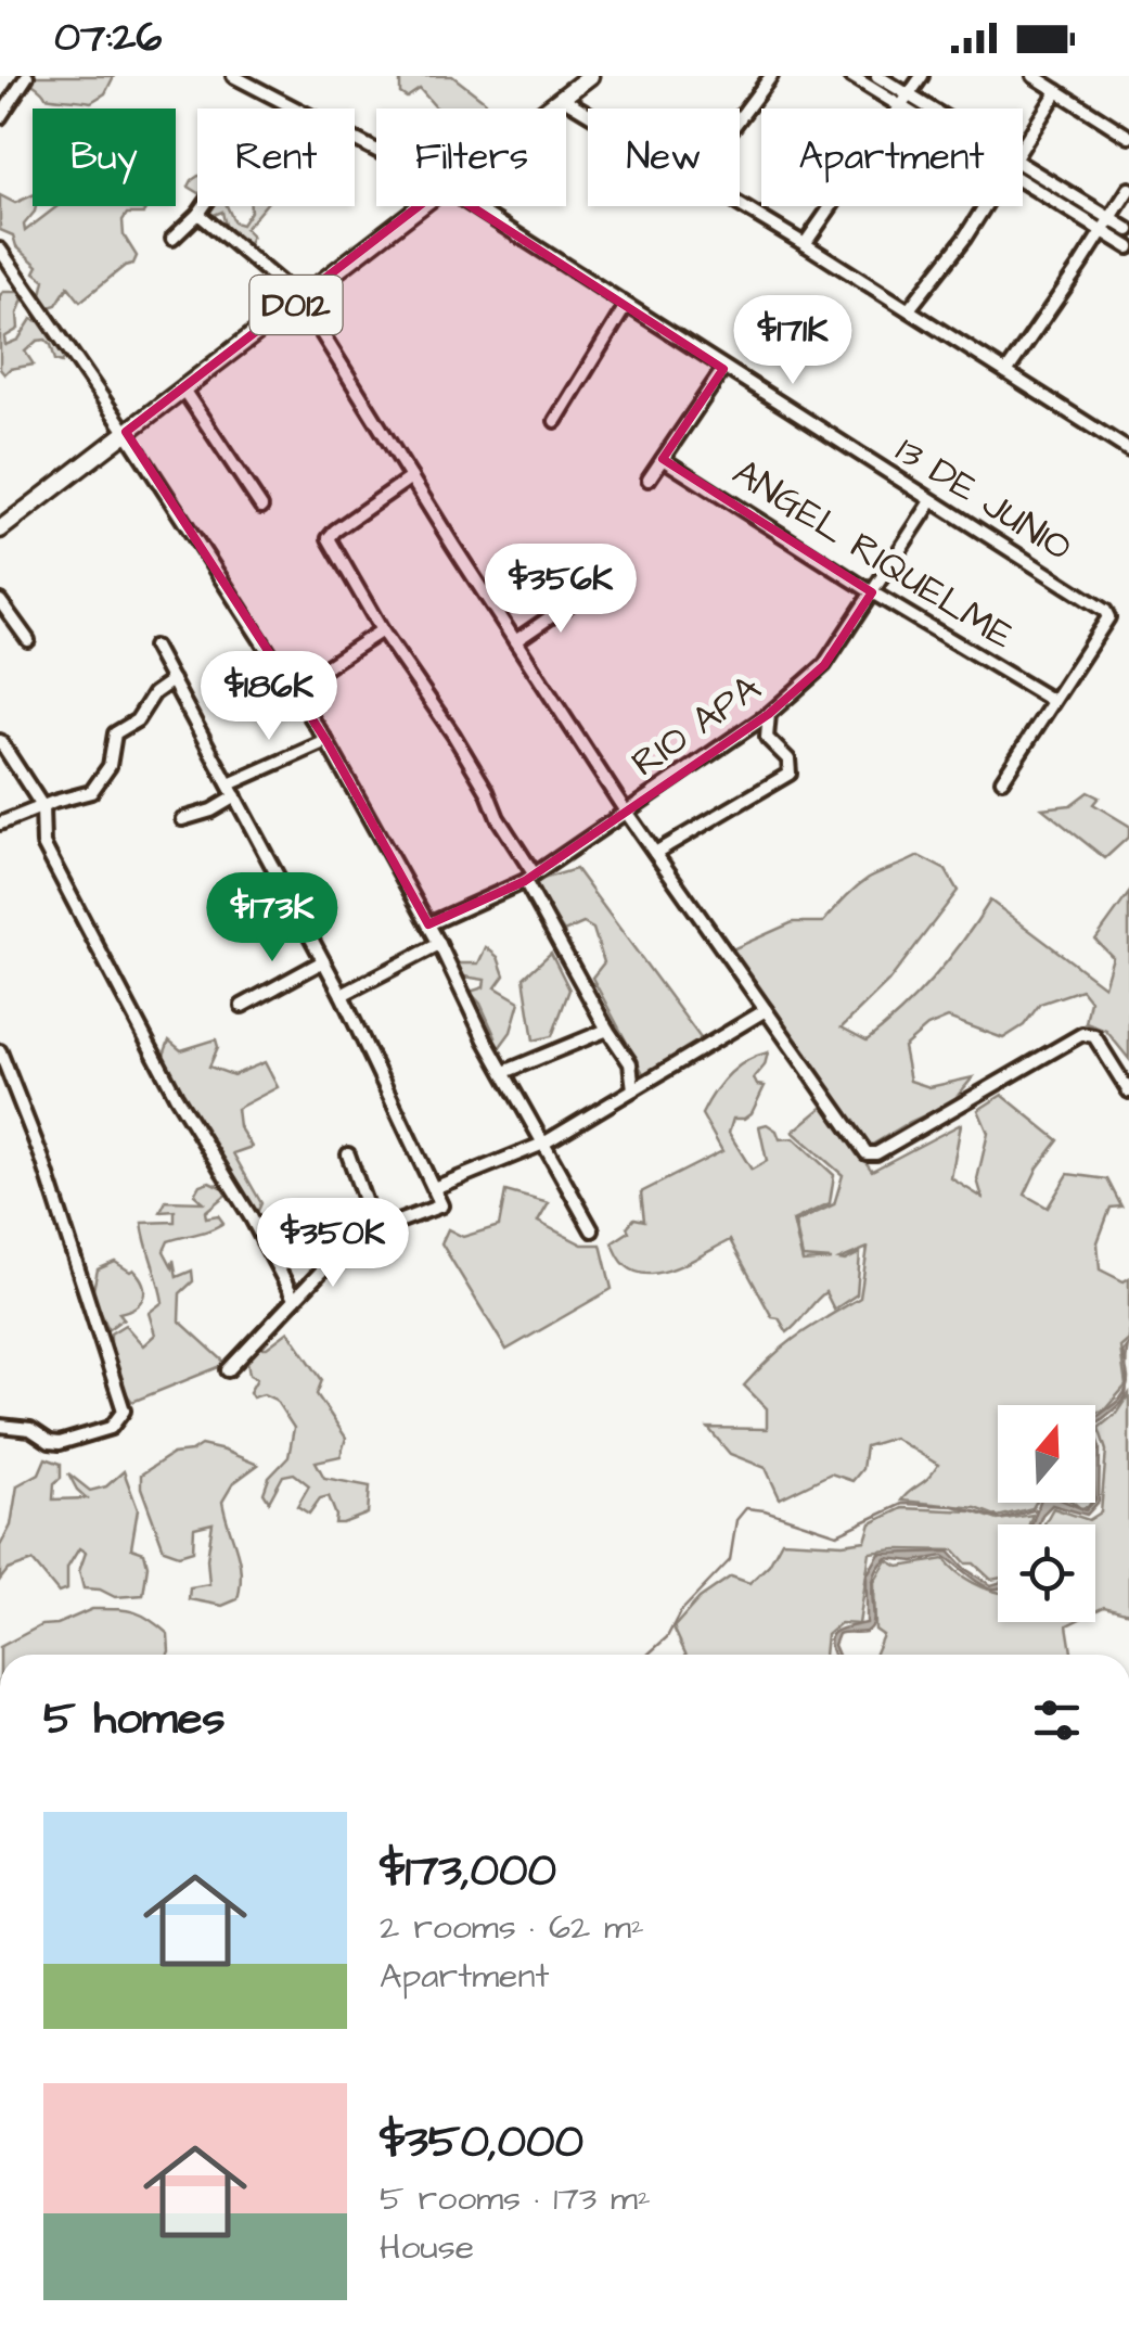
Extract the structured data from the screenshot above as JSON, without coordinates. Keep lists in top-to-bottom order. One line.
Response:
{"streets":{"main road":["D012"],"street":["13 DE JUNIO","ANGEL RIQUELME","RIO APA"]},"crossings":[["13 DE JUNIO","ANGEL RIQUELME"],["13 DE JUNIO","RIO APA"],["ANGEL RIQUELME","RIO APA"]],"north":"top","page":{"status":"07:26","chip":["Buy","Rent","Filters","New","Apartment"],"price":["$171K","$356K","$186K","$173K","$350K"],"heading":"5 homes","list":[{"name":"$173,000","note":"2 rooms · 62 m² · Apartment"},{"name":"$350,000","note":"5 rooms · 173 m² · House"}]}}
